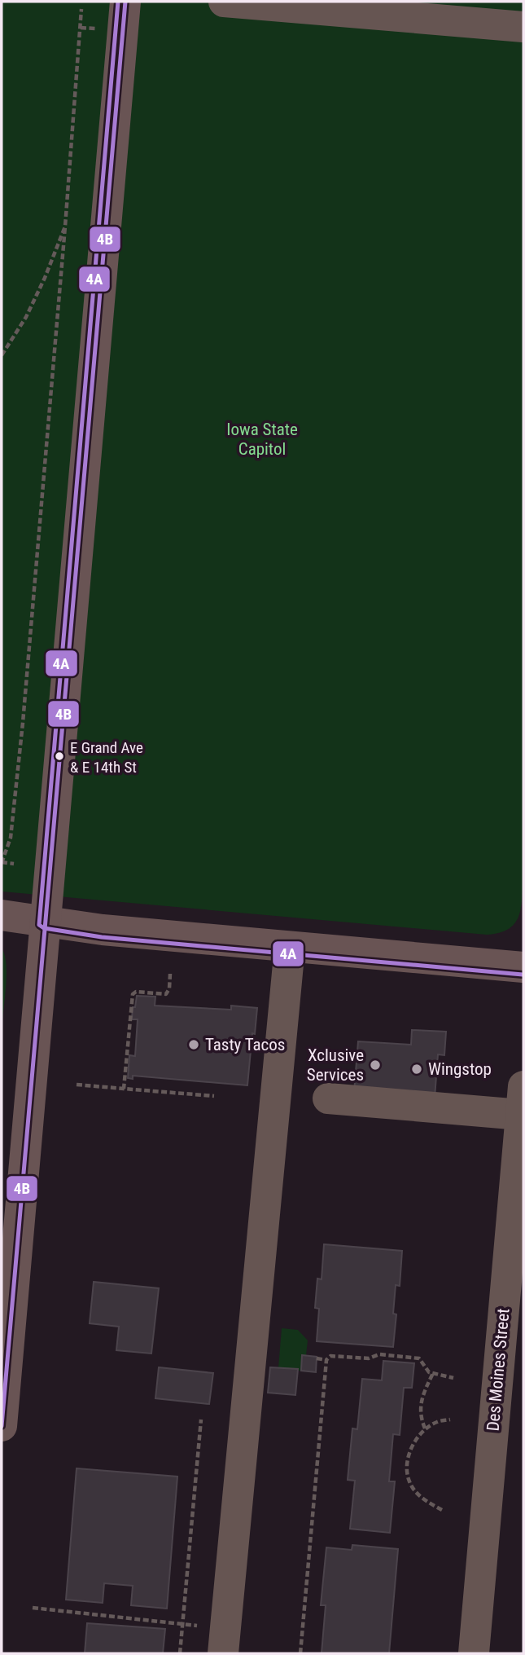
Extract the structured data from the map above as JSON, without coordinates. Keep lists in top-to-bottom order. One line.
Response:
{"streets":{"street":["Des Moines Street"]},"parks":["Iowa State Capitol"],"places":["E Grand Ave & E 14th St","Tasty Tacos","Xclusive Services","Wingstop"],"lines":["transit line 4B","transit line 4A"]}
